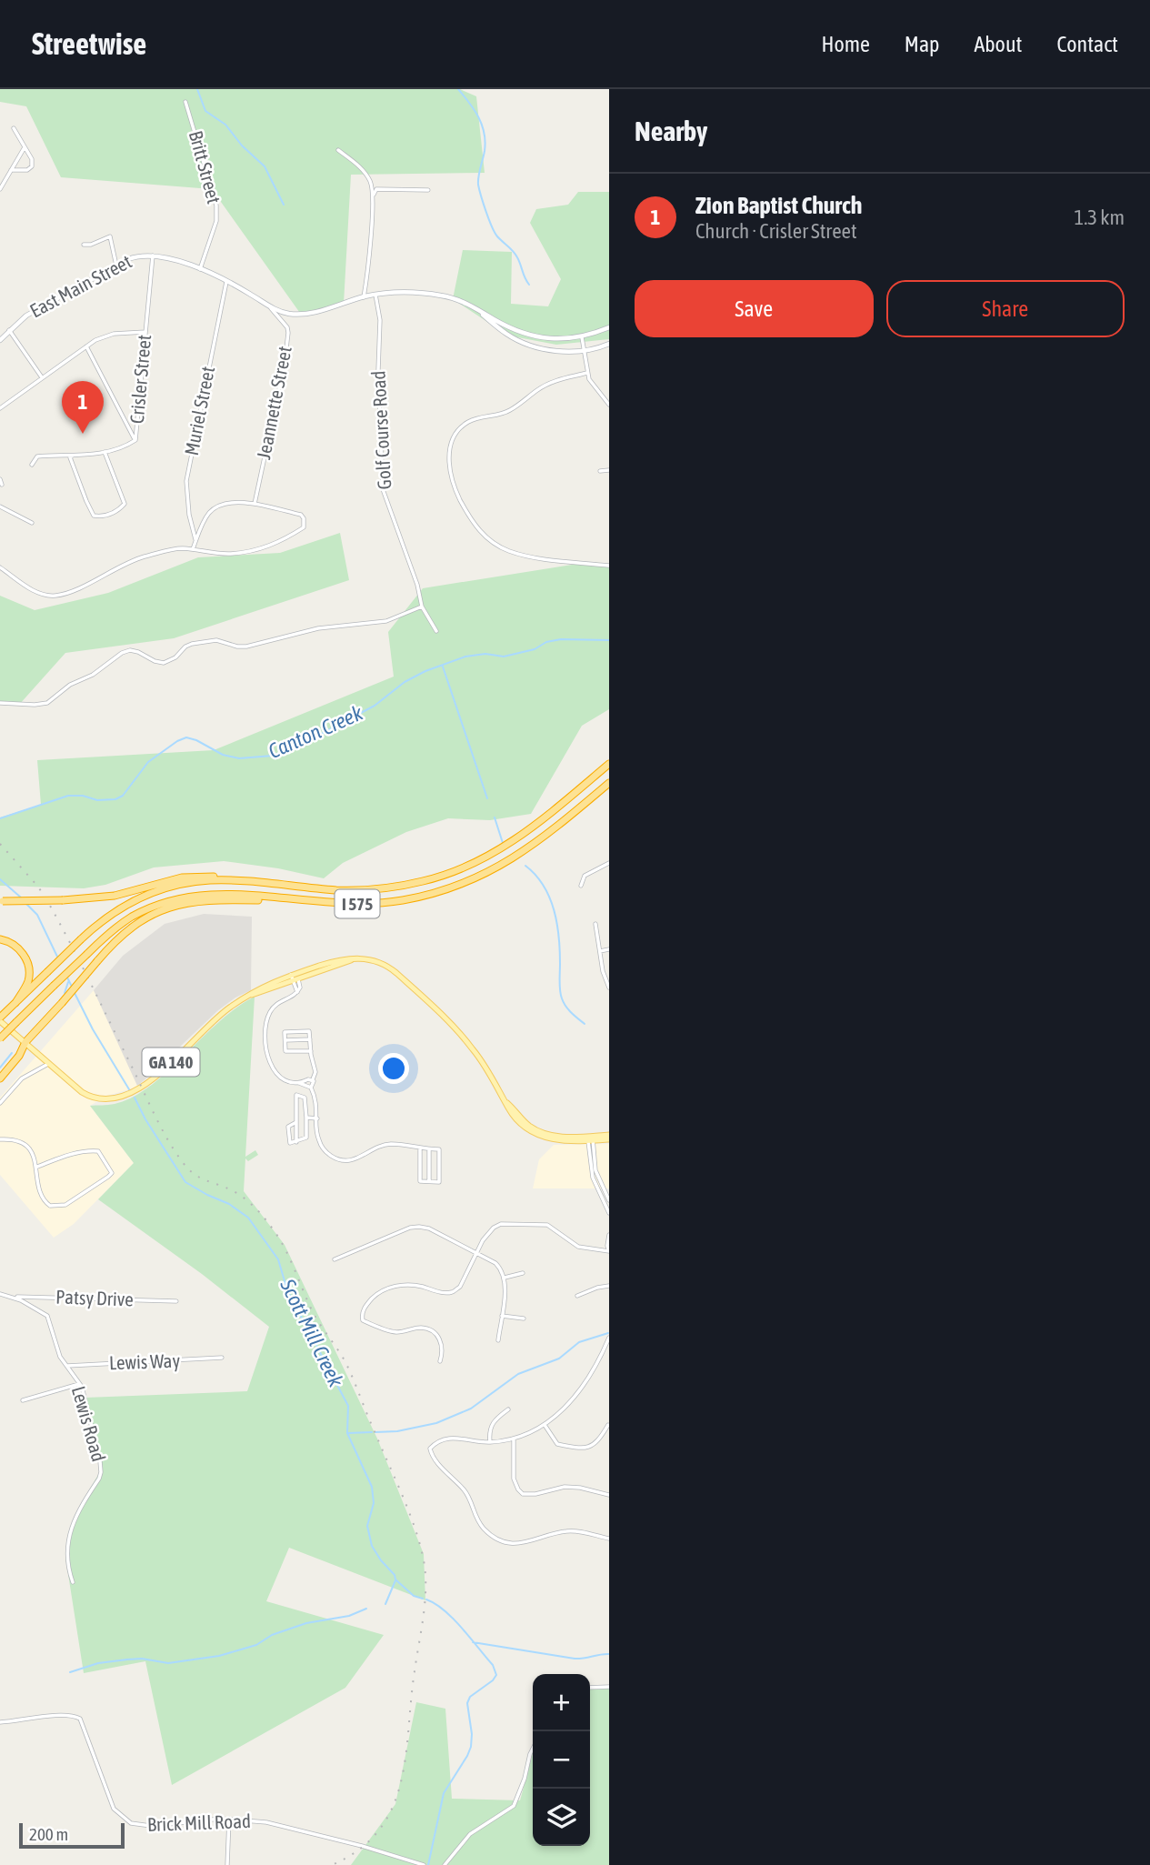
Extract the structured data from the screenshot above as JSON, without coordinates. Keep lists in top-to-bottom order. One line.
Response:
{"streets":{"highway":["I 575"],"main road":["East Main Street","GA 140"],"street":["Britt Street","Crisler Street","Jeannette Street","Muriel Street","Golf Course Road","Patsy Drive","Lewis Way","Lewis Road","Brick Mill Road"]},"crossings":[["Britt Street","East Main Street"],["East Main Street","Crisler Street"],["East Main Street","Jeannette Street"],["East Main Street","Muriel Street"],["East Main Street","Golf Course Road"],["I 575","GA 140"],["Patsy Drive","Lewis Road"],["Lewis Way","Lewis Road"]],"water":["Canton Creek","Scott Mill Creek"],"scale_bar":"200 m","page":{"header":"Streetwise","nav":["Home","Map","About","Contact"],"heading":"Nearby","list":[{"mark":"1","name":"Zion Baptist Church","note":"Church · Crisler Street","value":"1.3 km"}],"buttons":["Save","Share"],"pins":"1","map_buttons":["+","−"],"scale":"200 m"}}
